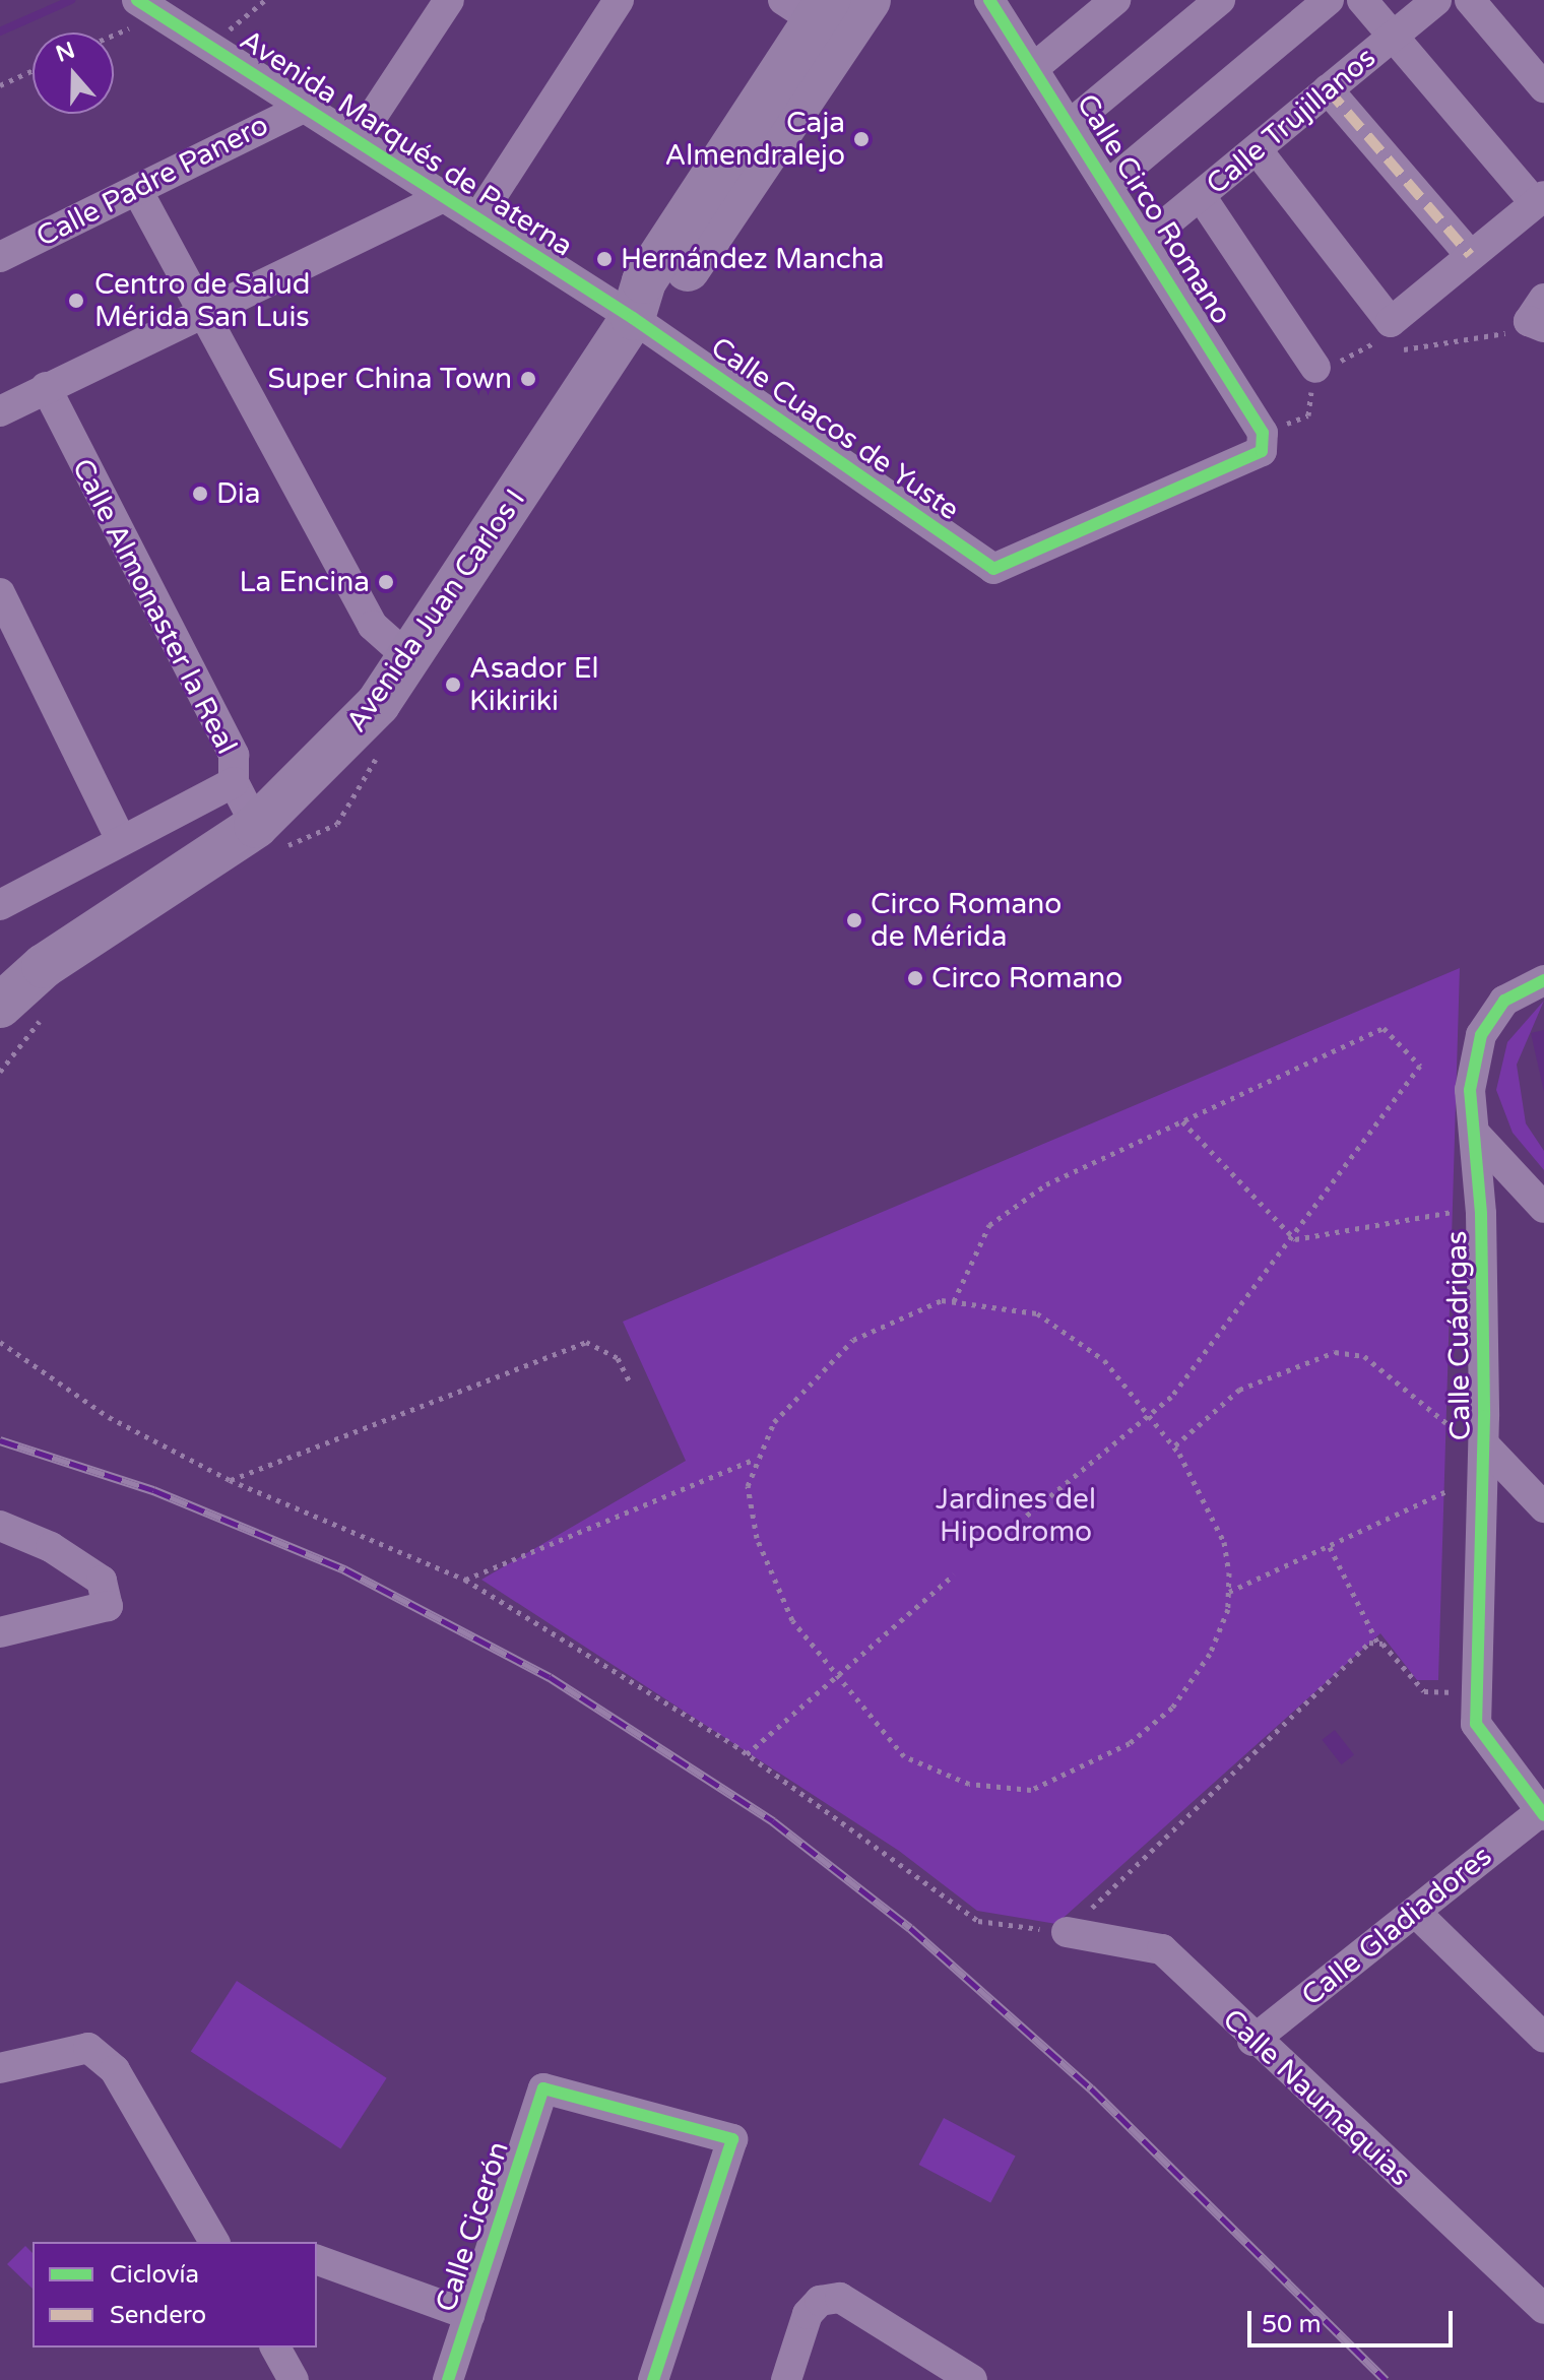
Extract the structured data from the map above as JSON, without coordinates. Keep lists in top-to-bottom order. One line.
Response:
{"streets":{"main road":["Avenida Juan Carlos I"],"street":["Calle Trujillanos","Avenida Marqués de Paterna","Calle Padre Panero","Calle Circo Romano","Calle Cuacos de Yuste","Calle Almonaster la Real","Calle Cuádrigas","Calle Gladiadores","Calle Naumaquias","Calle Cicerón"]},"crossings":[["Calle Trujillanos","Calle Circo Romano"],["Avenida Marqués de Paterna","Calle Padre Panero"],["Avenida Marqués de Paterna","Calle Cuacos de Yuste"],["Avenida Marqués de Paterna","Avenida Juan Carlos I"],["Calle Circo Romano","Calle Cuacos de Yuste"],["Calle Cuacos de Yuste","Avenida Juan Carlos I"],["Calle Almonaster la Real","Avenida Juan Carlos I"],["Calle Cuádrigas","Calle Gladiadores"],["Calle Gladiadores","Calle Naumaquias"]],"parks":["Jardines del Hipodromo"],"places":["Caja Almendralejo","Hernández Mancha","Centro de Salud Mérida San Luis","Super China Town","Dia","La Encina","Asador El Kikiriki","Circo Romano de Mérida","Circo Romano"],"legend":["Ciclovía","Sendero"],"scale_bar":"50 m","north":"top"}
